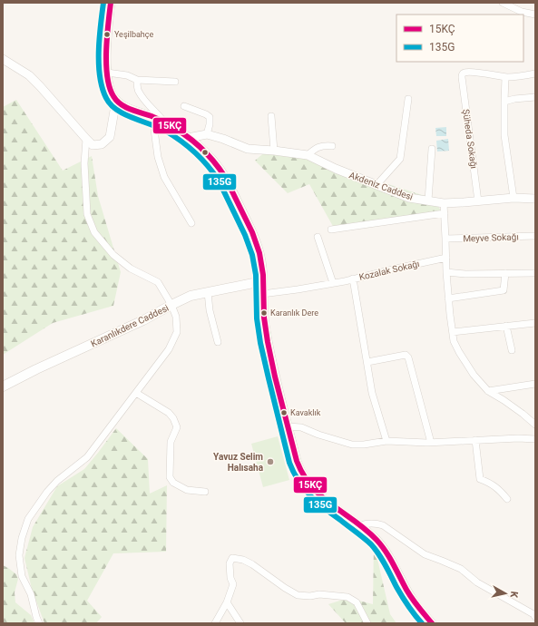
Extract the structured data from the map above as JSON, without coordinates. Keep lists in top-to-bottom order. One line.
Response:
{"streets":{"main road":["Karanlıkdere Caddesi"],"street":["Şüheda Sokağı","Akdeniz Caddesi","Meyve Sokağı","Kozalak Sokağı"]},"crossings":[["Şüheda Sokağı","Akdeniz Caddesi"]],"places":["Yeşilbahçe","Karanlık Dere","Kavaklık","Yavuz Selim Halısaha"],"lines":["transit line 15KÇ","transit line 135G"],"legend":["15KÇ","135G"],"north":"right"}
